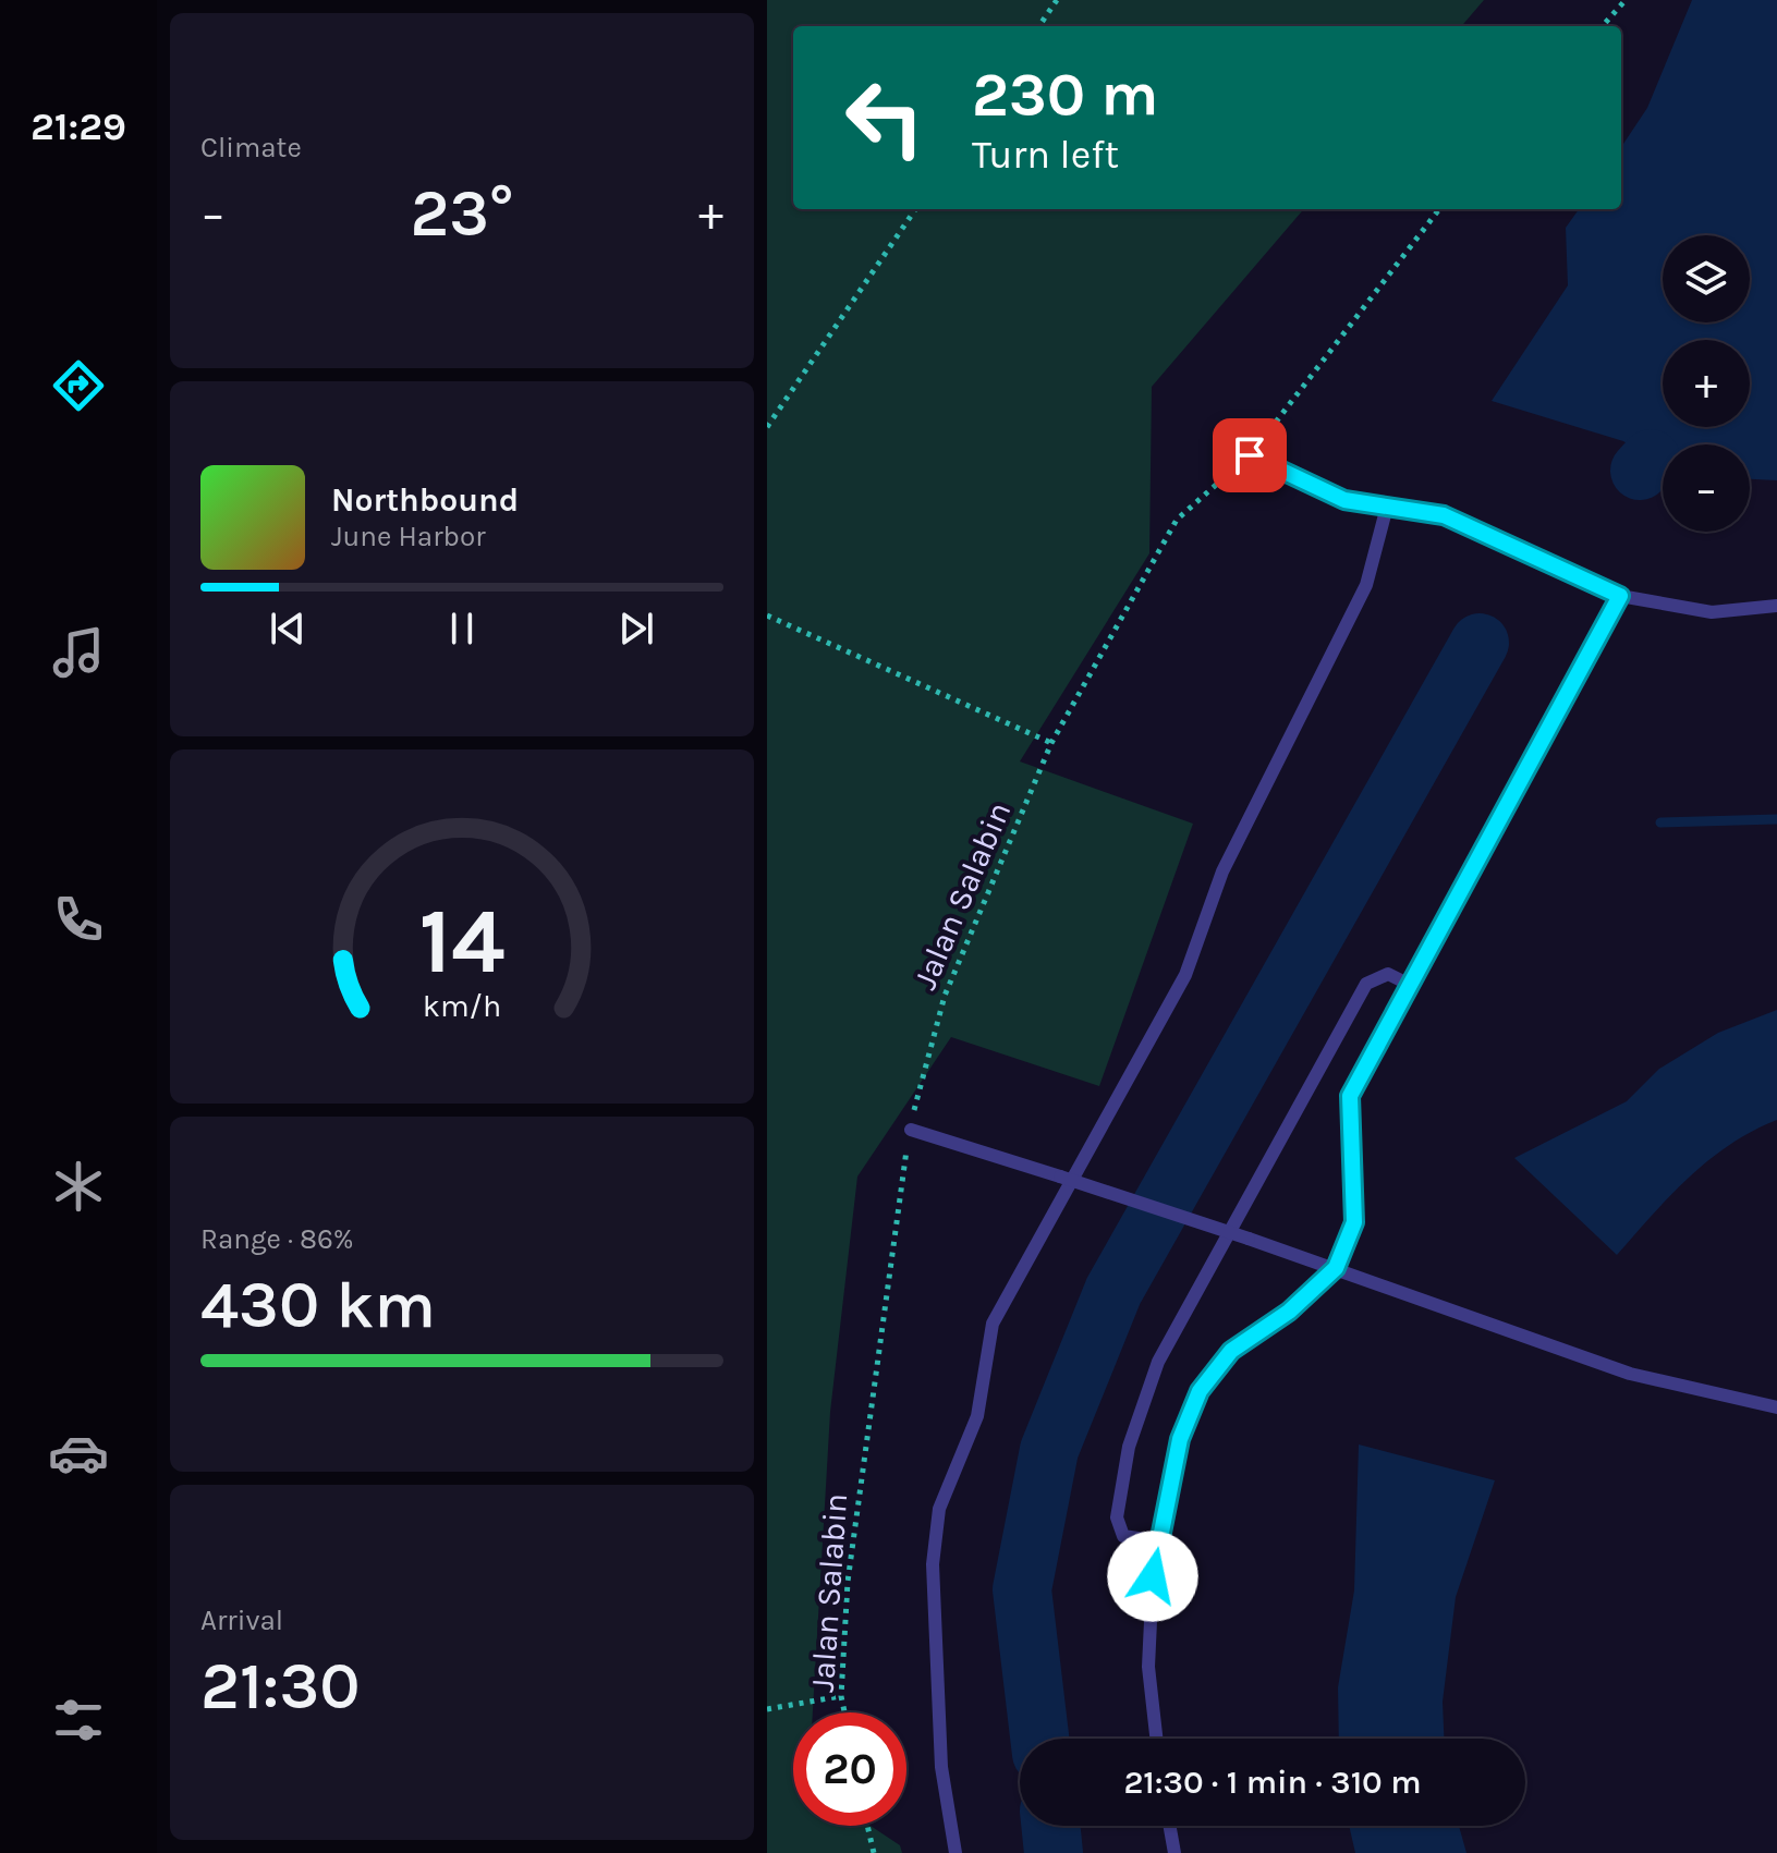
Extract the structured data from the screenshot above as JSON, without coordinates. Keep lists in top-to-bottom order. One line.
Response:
{"streets":{"path":["Jalan Salabin"]},"page":{"tabs":"21:29","tile":["Climate",["Range · 86%","430 km"],["Arrival","21:30"]],"turn":["230 m","Turn left"],"heat":["−","23°","+"],"map_buttons":["+","−"],"song":["Northbound","June Harbor"],"limit":"20","trip":"21:30 · 1 min · 310 m","gauge":["14","km/h"]}}
